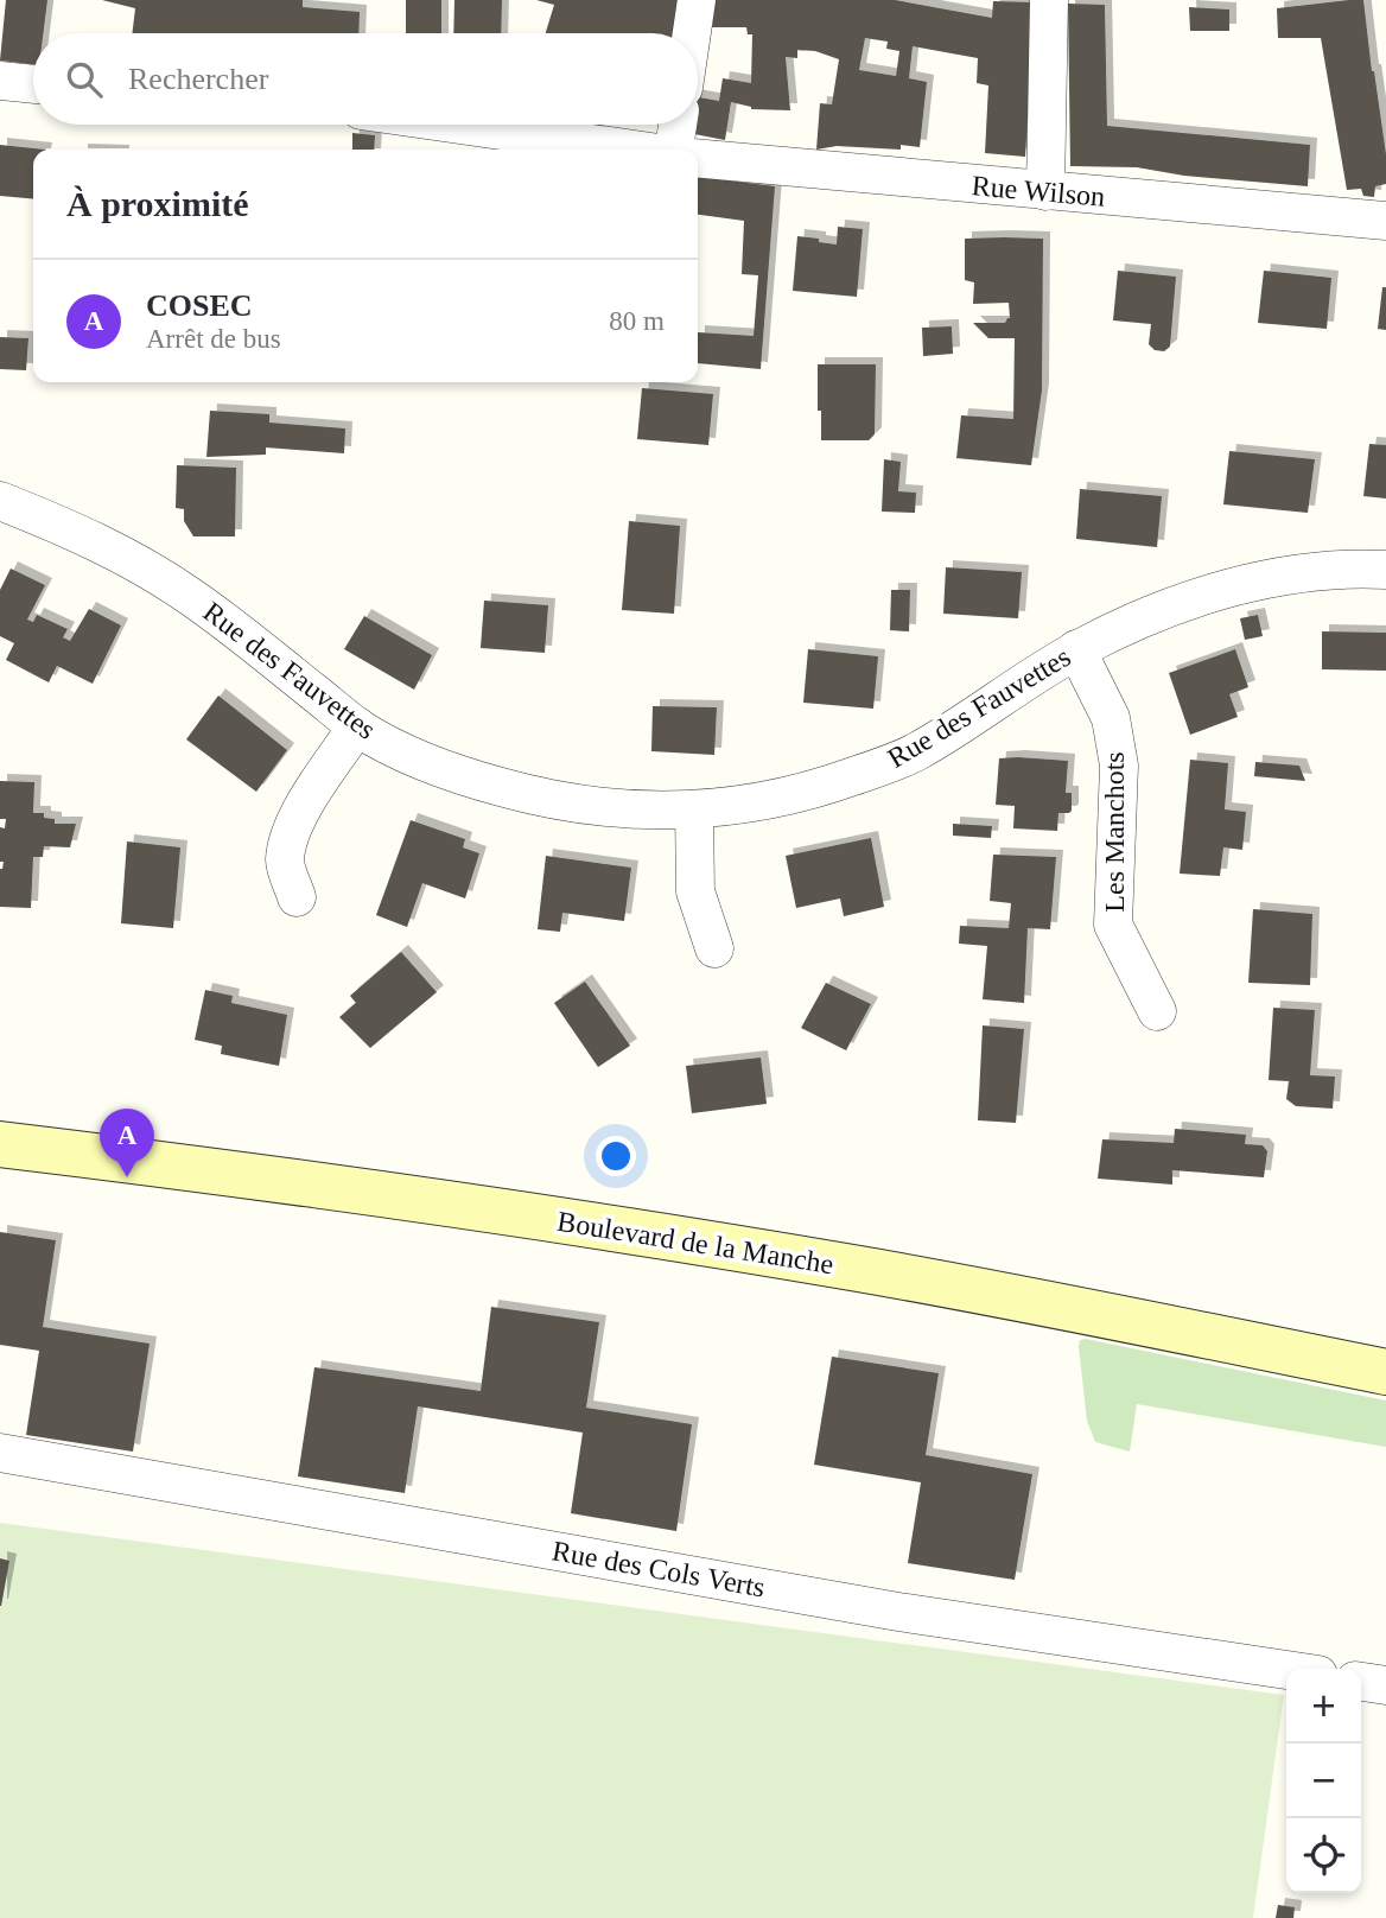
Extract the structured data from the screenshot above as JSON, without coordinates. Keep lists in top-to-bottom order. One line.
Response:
{"streets":{"main road":["Boulevard de la Manche"],"street":["Rue Wilson","Rue des Fauvettes","Les Manchots","Rue des Cols Verts"]},"crossings":[["Rue des Fauvettes","Les Manchots"]],"page":{"search":"Rechercher","heading":"À proximité","list":[{"mark":"A","name":"COSEC","note":"Arrêt de bus","value":"80 m"}],"pins":"A","map_buttons":["+","−"]}}
